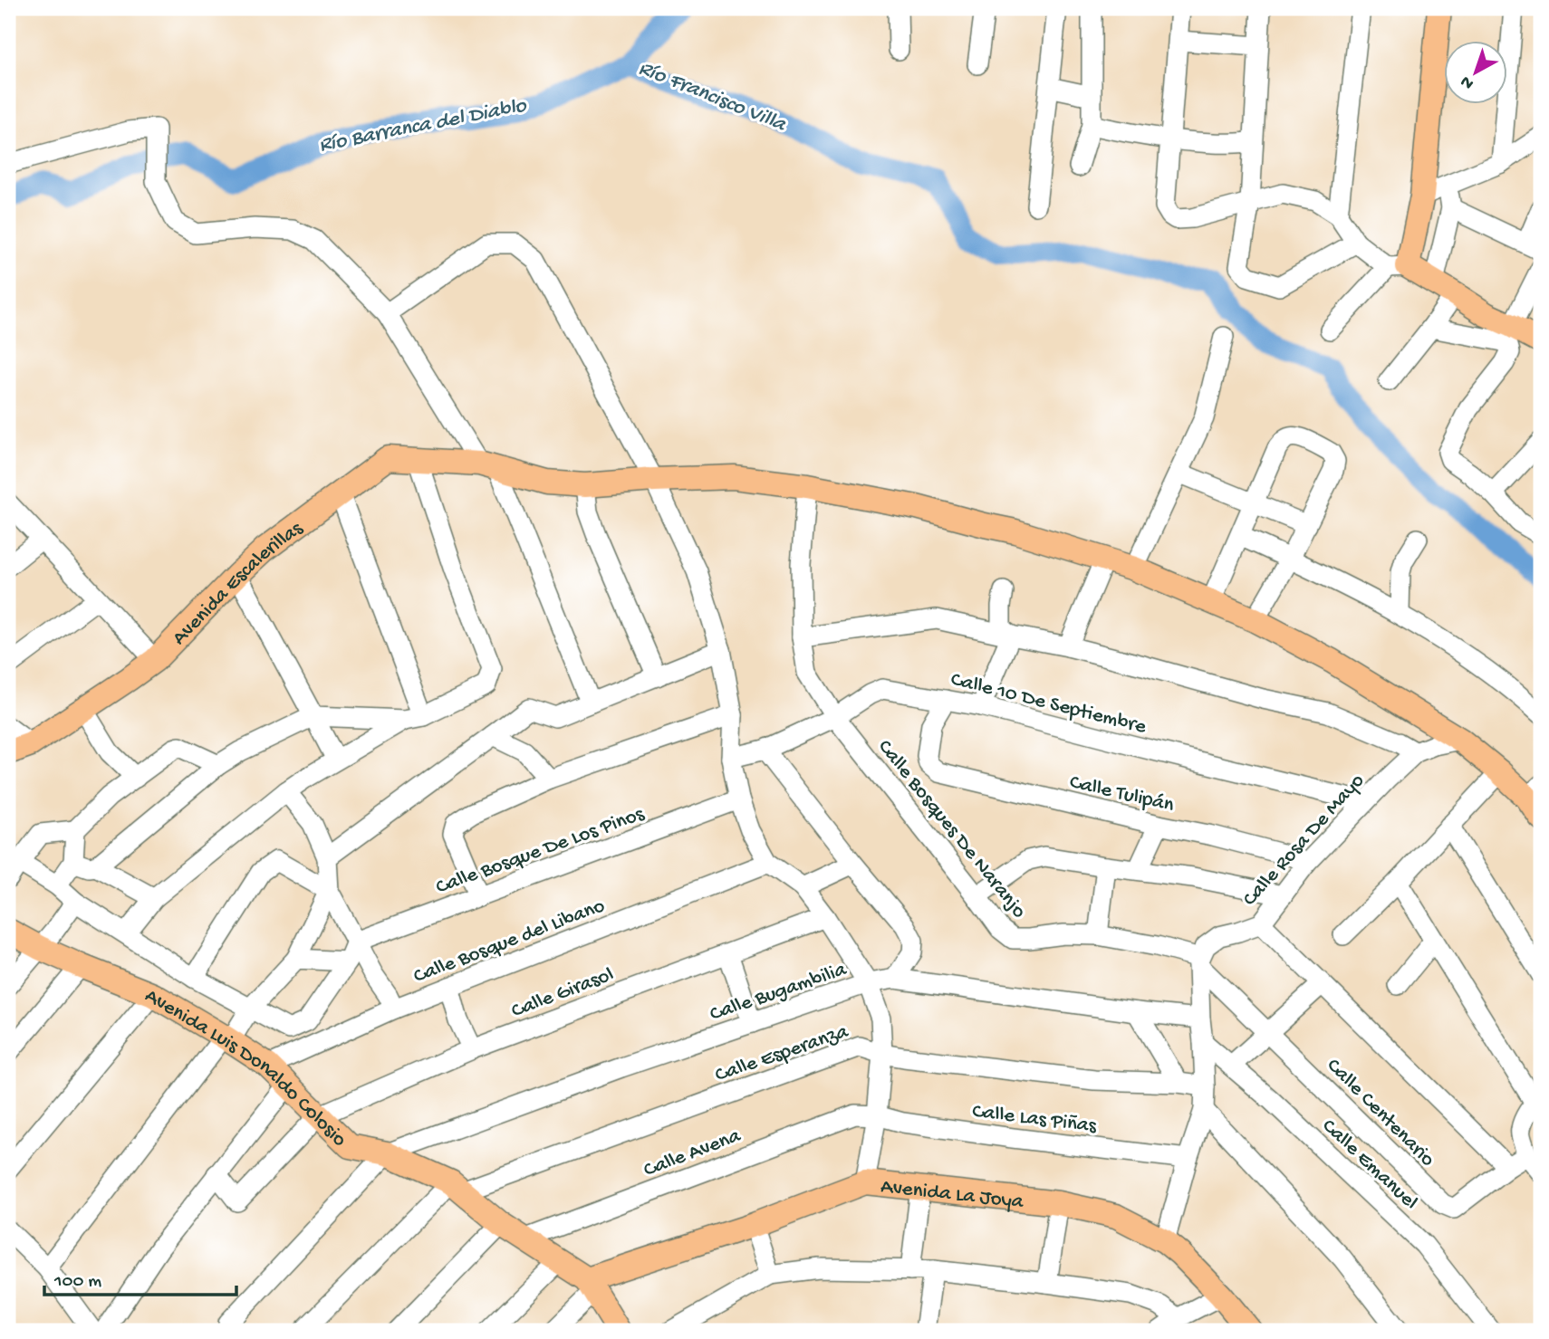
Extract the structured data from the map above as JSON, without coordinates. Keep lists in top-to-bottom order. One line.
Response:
{"streets":{"main road":["Avenida Escalerillas","Avenida Luis Donaldo Colosio","Avenida La Joya"],"street":["Calle 10 De Septiembre","Calle Tulipán","Calle Bosques De Naranjo","Calle Rosa De Mayo","Calle Bosque De Los Pinos","Calle Bosque del Libano","Calle Bugambilia","Calle Girasol","Calle Esperanza","Calle Centenario","Calle Las Piñas","Calle Avena","Calle Emanuel"]},"crossings":[["Avenida Escalerillas","Calle Bosques De Naranjo"],["Avenida Escalerillas","Calle Rosa De Mayo"],["Calle 10 De Septiembre","Calle Tulipán"],["Calle 10 De Septiembre","Calle Bosques De Naranjo"],["Calle 10 De Septiembre","Calle Rosa De Mayo"],["Calle Tulipán","Calle Rosa De Mayo"],["Calle Bosques De Naranjo","Calle Rosa De Mayo"],["Calle Bosques De Naranjo","Calle Centenario"],["Calle Rosa De Mayo","Calle Centenario"],["Calle Bosque del Libano","Avenida Luis Donaldo Colosio"],["Calle Bugambilia","Avenida Luis Donaldo Colosio"],["Calle Girasol","Avenida Luis Donaldo Colosio"],["Calle Esperanza","Avenida Luis Donaldo Colosio"],["Avenida Luis Donaldo Colosio","Calle Avena"],["Avenida Luis Donaldo Colosio","Avenida La Joya"],["Calle Las Piñas","Calle Avena"]],"water":["Río Francisco Villa","Río Barranca del Diablo"],"scale_bar":"100 m","north":"bottom left"}
